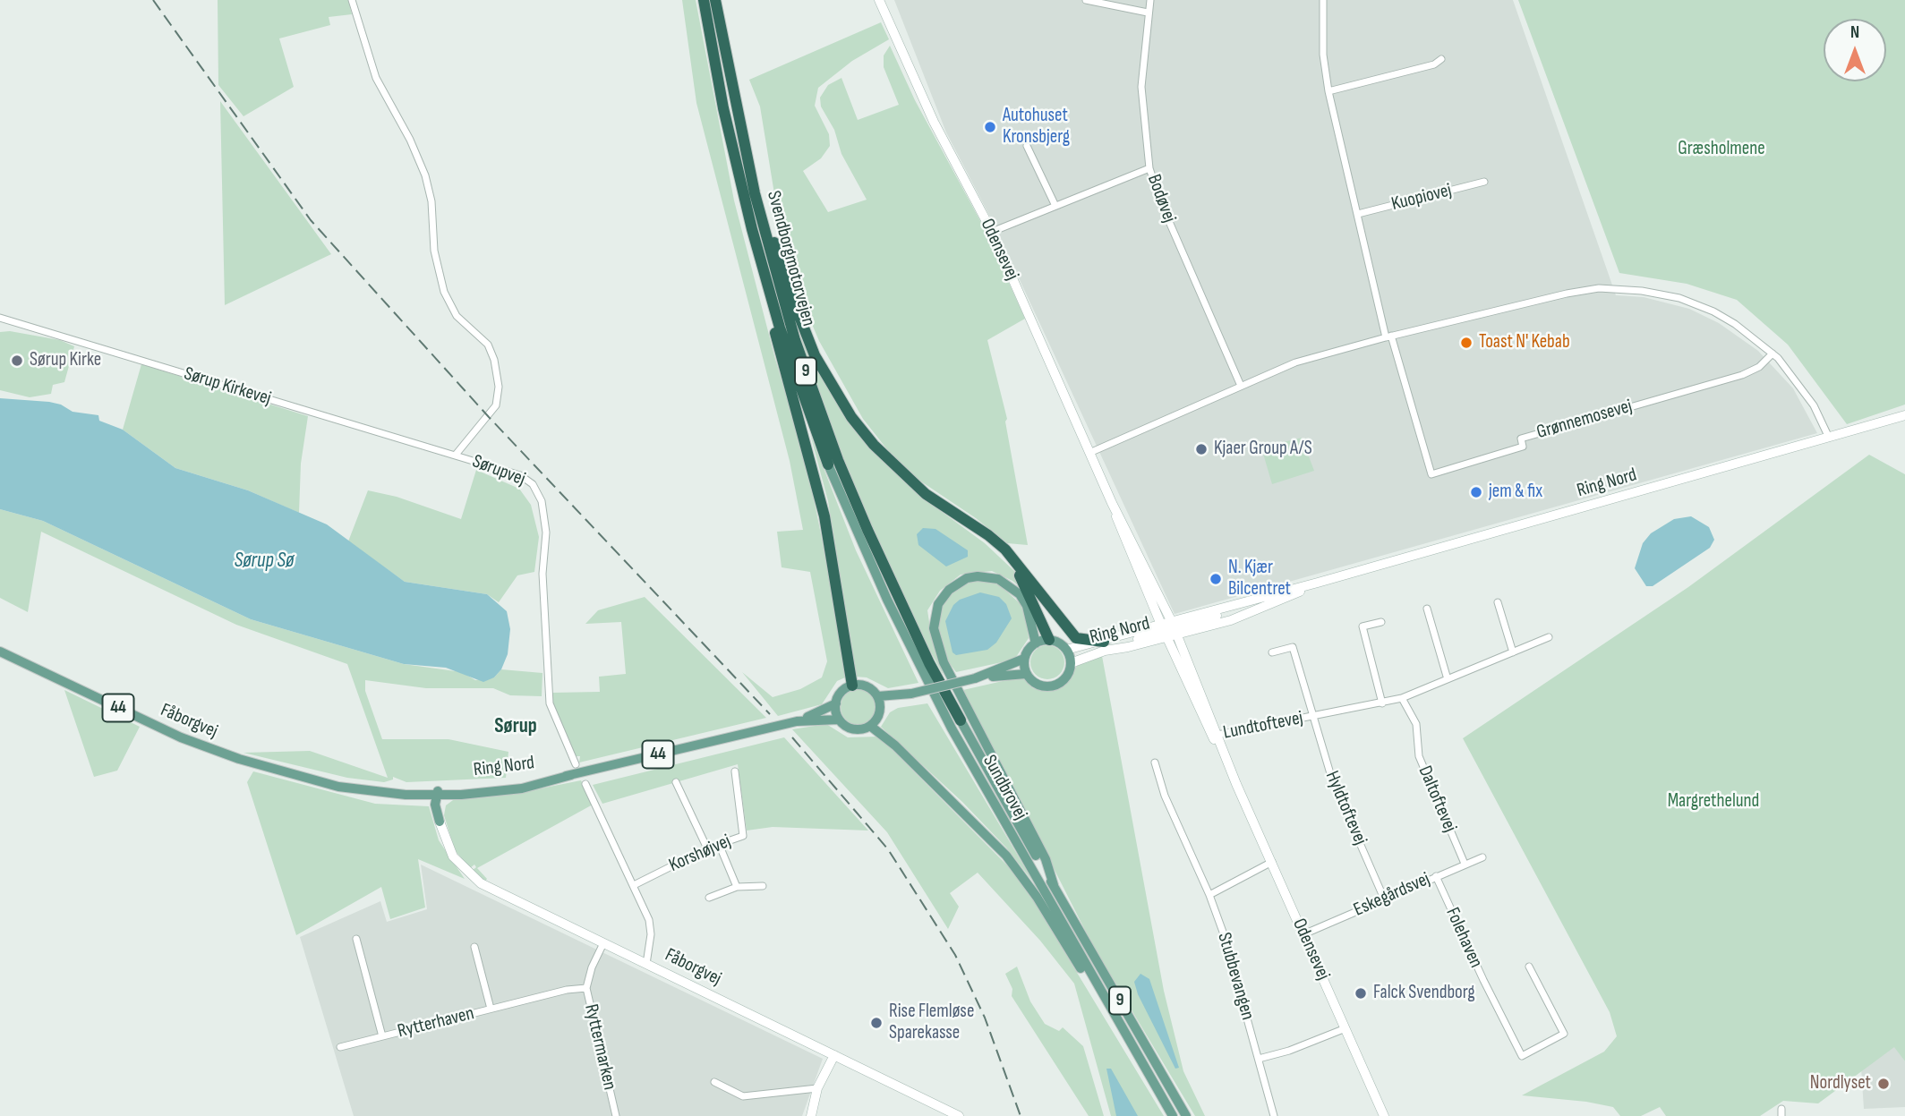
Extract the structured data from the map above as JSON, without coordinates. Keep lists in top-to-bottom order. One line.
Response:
{"streets":{"highway":["Svendborgmotorvejen","9"],"main road":["Odensevej","Ring Nord","44","Fåborgvej","Sundbrovej"],"street":["Kuopiovej","Bodøvej","Sørup Kirkevej","Grønnemosevej","Sørupvej","Lundtoftevej","Daltoftevej","Hyldtoftevej","Korshøjvej","Eskegårdsvej","Folehaven","Stubbevangen","Rytterhaven","Ryttermarken"]},"crossings":[["Odensevej","Ring Nord"],["Odensevej","Lundtoftevej"],["Odensevej","Eskegårdsvej"],["Svendborgmotorvejen","Sundbrovej"],["Sørup Kirkevej","Sørupvej"],["Ring Nord","44"],["Ring Nord","Fåborgvej"],["Fåborgvej","Ryttermarken"],["Lundtoftevej","Daltoftevej"],["Lundtoftevej","Hyldtoftevej"],["Daltoftevej","Eskegårdsvej"],["Hyldtoftevej","Eskegårdsvej"],["Eskegårdsvej","Folehaven"],["Rytterhaven","Ryttermarken"]],"districts":["Sørup"],"water":["Sørup Sø"],"parks":["Græsholmene","Margrethelund"],"places":["Autohuset Kronsbjerg","Toast N' Kebab","Sørup Kirke","Kjaer Group A/S","jem & fix","N. Kjær Bilcentret","Falck Svendborg","Rise Flemløse Sparekasse","Nordlyset"],"north":"top"}
